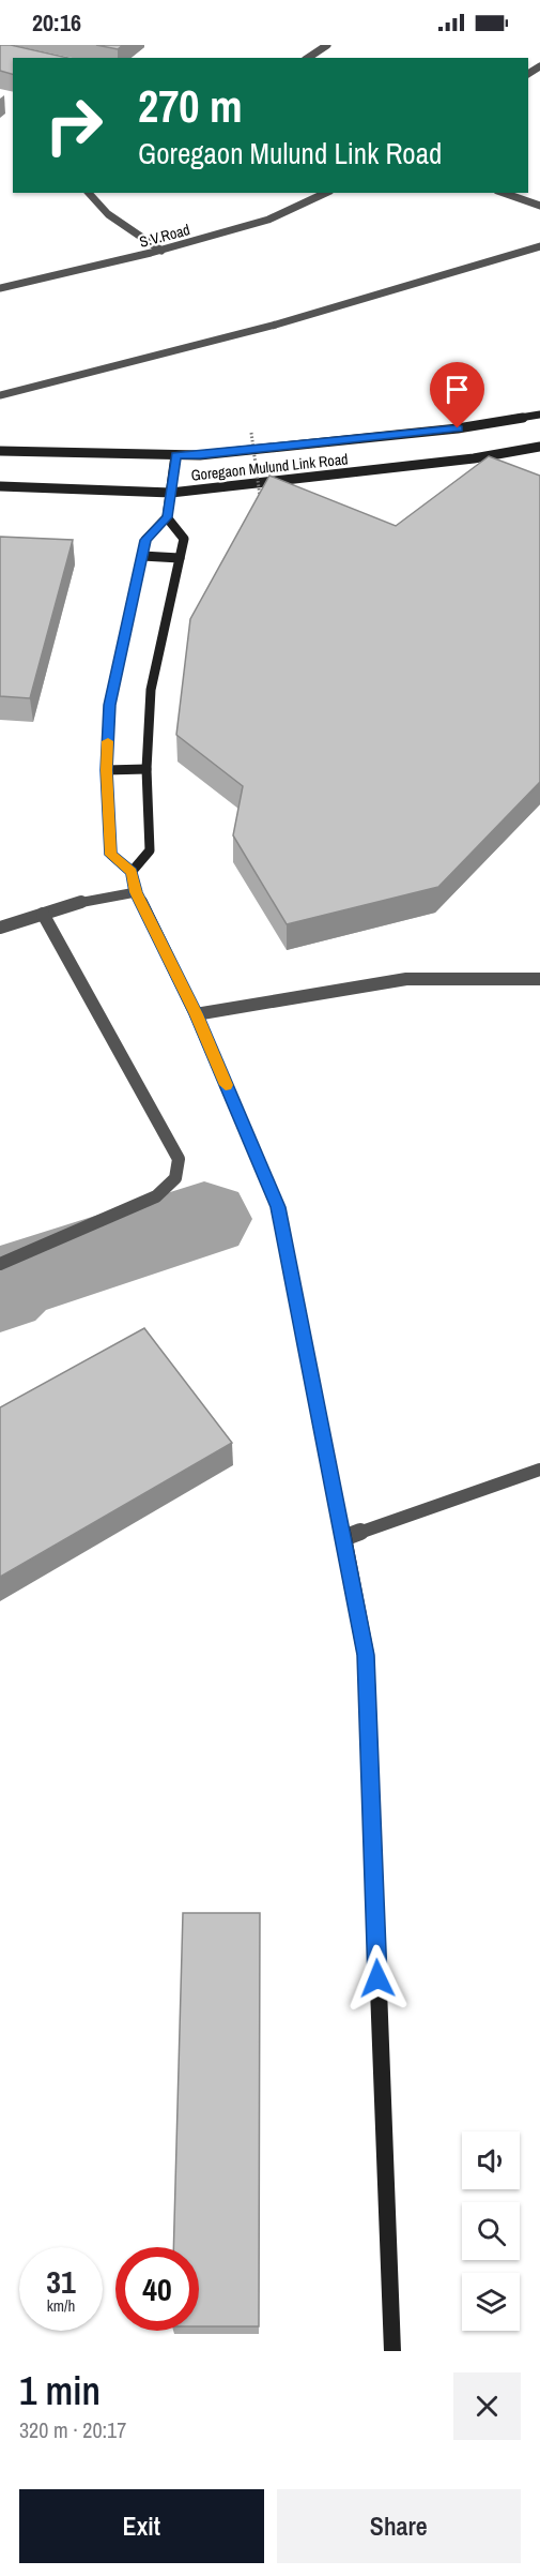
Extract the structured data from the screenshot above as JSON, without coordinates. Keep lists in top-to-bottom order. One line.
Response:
{"streets":{"street":["S.V.Road","Goregaon Mulund Link Road"]},"page":{"status":"20:16","turn":["270 m","Goregaon Mulund Link Road"],"speed":"31 km/h","limit":"40","heading":["1 min","320 m · 20:17"],"buttons":["Exit","Share"]}}
